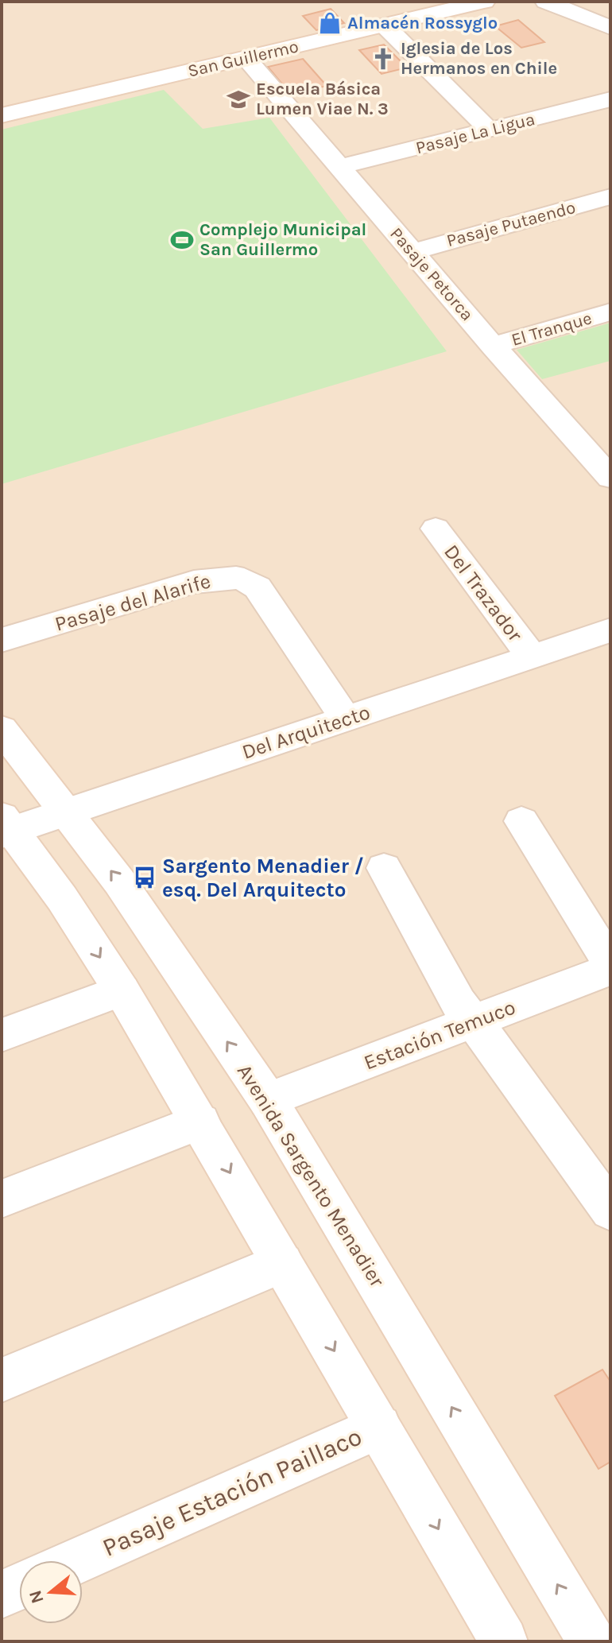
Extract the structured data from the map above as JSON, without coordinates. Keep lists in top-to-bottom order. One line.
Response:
{"streets":{"street":["San Guillermo","Pasaje La Ligua","Pasaje Putaendo","Pasaje Petorca","El Tranque","Del Trazador","Pasaje del Alarife","Del Arquitecto","Estación Temuco","Avenida Sargento Menadier","Pasaje Estación Paillaco"]},"crossings":[["San Guillermo","Pasaje Petorca"],["Pasaje La Ligua","Pasaje Petorca"],["Pasaje Putaendo","Pasaje Petorca"],["Pasaje Petorca","El Tranque"],["Del Trazador","Del Arquitecto"],["Pasaje del Alarife","Del Arquitecto"],["Del Arquitecto","Avenida Sargento Menadier"],["Estación Temuco","Avenida Sargento Menadier"]],"places":{"shop":["Almacén Rossyglo"],"church":["Iglesia de Los Hermanos en Chile"],"school or university":["Escuela Básica Lumen Viae N. 3"],"sports":["Complejo Municipal San Guillermo"],"bus stop":["Sargento Menadier / esq. Del Arquitecto"]},"north":"left"}
